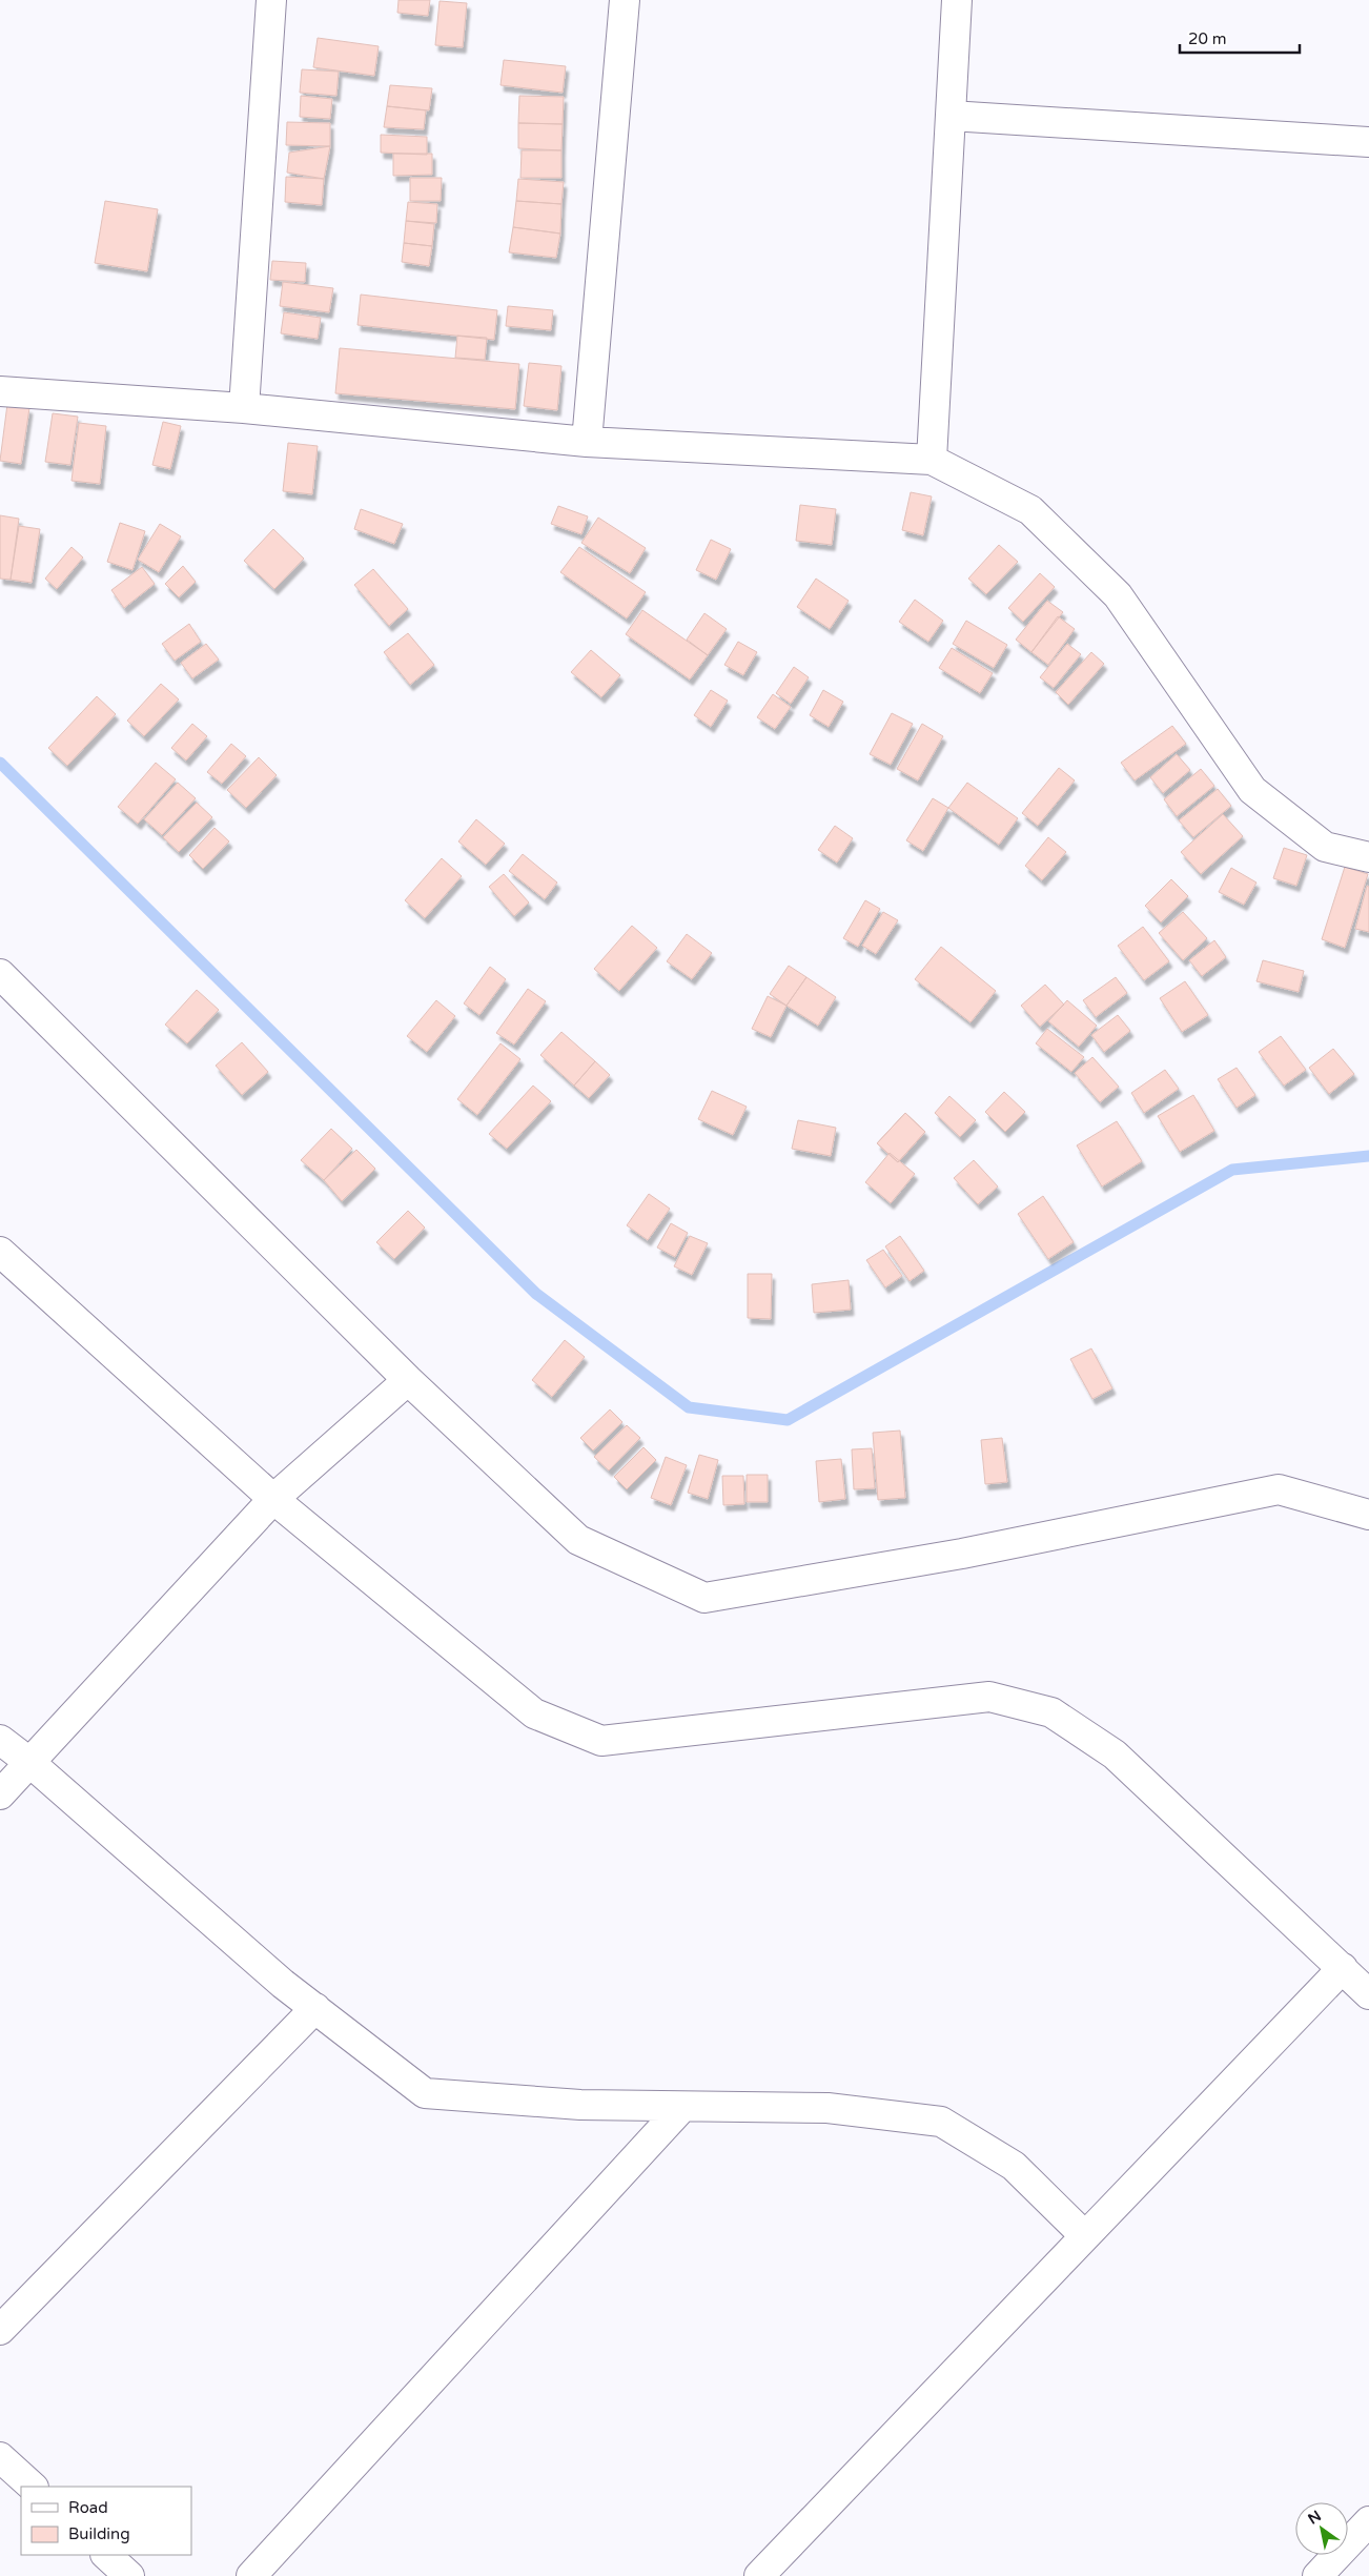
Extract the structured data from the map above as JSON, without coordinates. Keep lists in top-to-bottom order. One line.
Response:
{"legend":["Road","Building"],"scale_bar":"20 m","north":"top left"}
